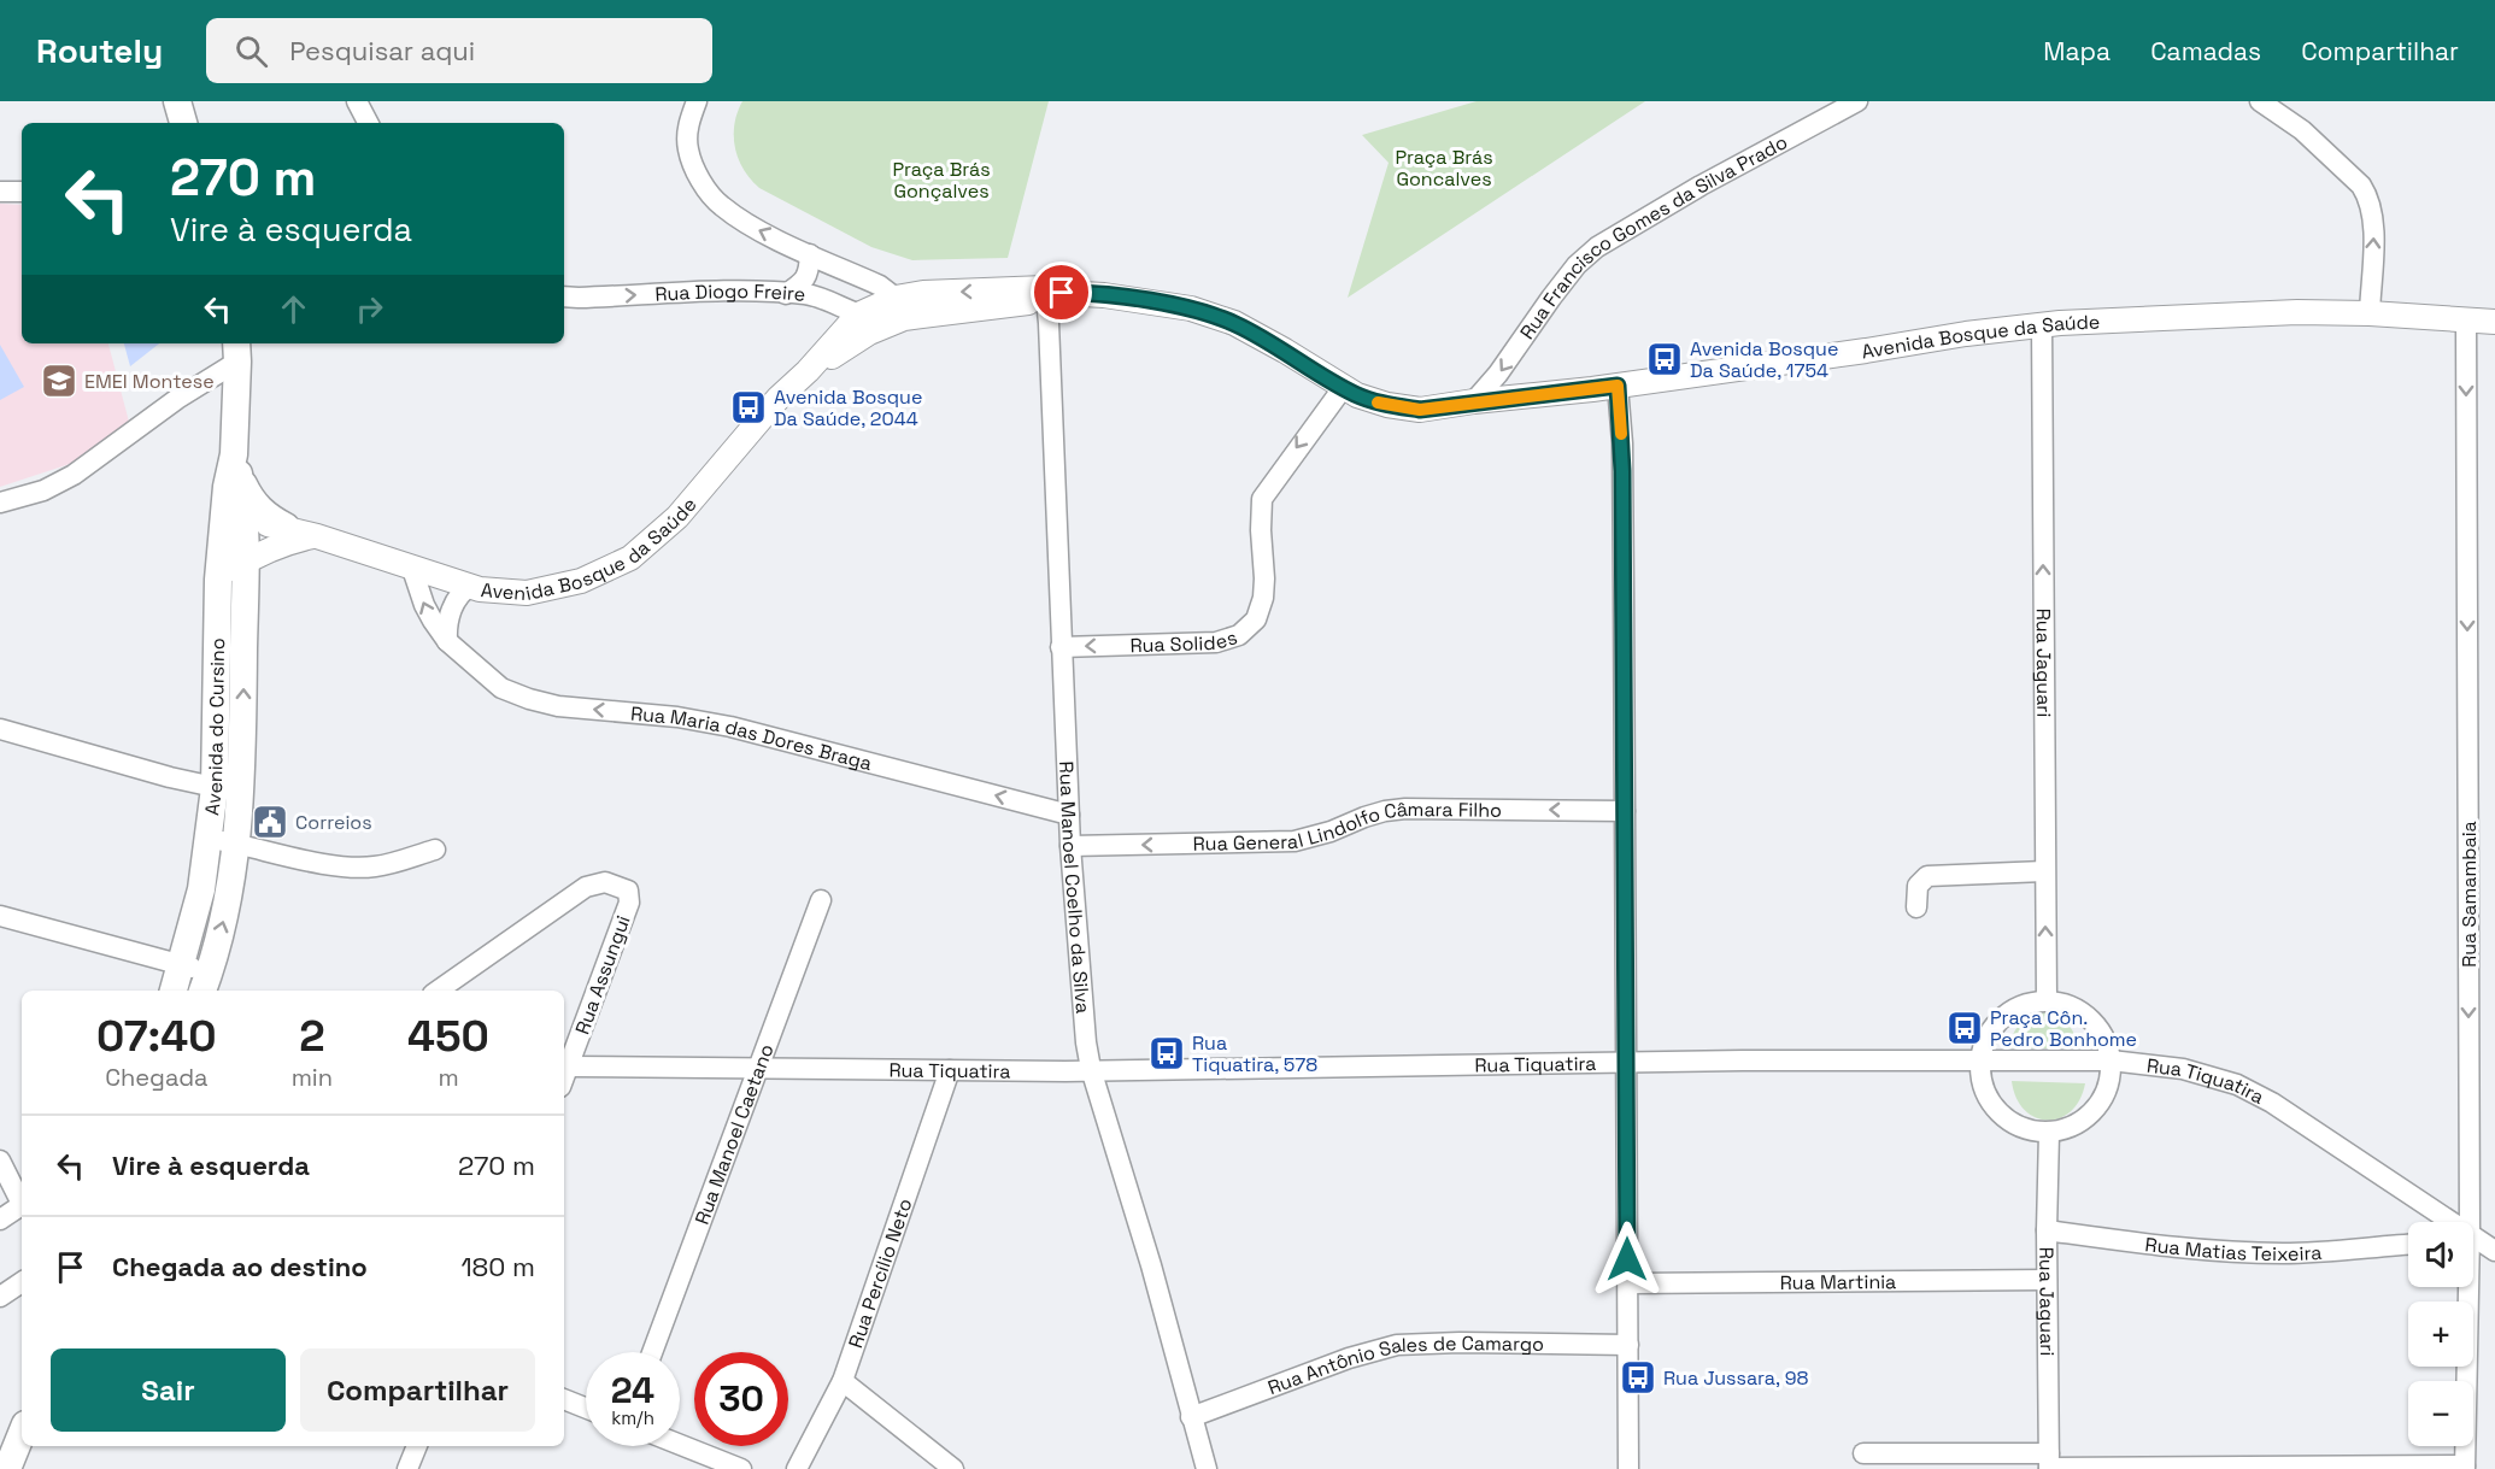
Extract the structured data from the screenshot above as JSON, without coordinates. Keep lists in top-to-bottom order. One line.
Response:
{"streets":{"main road":["Avenida do Cursino"],"street":["Rua Francisco Gomes da Silva Prado","Rua Diogo Freire","Avenida Bosque da Saúde","Rua Solides","Rua Jaguari","Rua Maria das Dores Braga","Rua General Lindolfo Câmara Filho","Rua Manoel Coelho da Silva","Rua Samambaia","Rua Assungui","Rua Tiquatira","Rua Manoel Caetano","Rua Matias Teixeira","Rua Percílio Neto","Rua Martinia","Rua Antônio Sales de Camargo"]},"crossings":[["Rua Francisco Gomes da Silva Prado","Avenida Bosque da Saúde"],["Rua Diogo Freire","Avenida Bosque da Saúde"],["Avenida Bosque da Saúde","Rua Solides"],["Avenida Bosque da Saúde","Rua Jaguari"],["Avenida Bosque da Saúde","Avenida do Cursino"],["Avenida Bosque da Saúde","Rua Maria das Dores Braga"],["Avenida Bosque da Saúde","Rua Manoel Coelho da Silva"],["Avenida Bosque da Saúde","Rua Samambaia"],["Rua Solides","Rua Manoel Coelho da Silva"],["Rua Jaguari","Rua Matias Teixeira"],["Rua Jaguari","Rua Martinia"],["Rua Maria das Dores Braga","Rua Manoel Coelho da Silva"],["Rua General Lindolfo Câmara Filho","Rua Manoel Coelho da Silva"],["Rua Manoel Coelho da Silva","Rua Tiquatira"],["Rua Manoel Coelho da Silva","Rua Antônio Sales de Camargo"],["Rua Assungui","Rua Tiquatira"],["Rua Tiquatira","Rua Manoel Caetano"],["Rua Tiquatira","Rua Percílio Neto"]],"one_way":["Rua Francisco Gomes da Silva Prado","Rua Diogo Freire","Rua Solides","Rua Jaguari","Rua Maria das Dores Braga","Rua General Lindolfo Câmara Filho","Rua Samambaia"],"parks":["Praça Brás Goncalves","Praça Brás Gonçalves"],"places":{"bus stop":["Avenida Bosque Da Saúde, 1754","Avenida Bosque Da Saúde, 2044","Praça Côn. Pedro Bonhome","Rua Tiquatira, 578","Rua Jussara, 98"],"school or university":["EMEI Montese"],"public building":["Correios"]},"page":{"header":"Routely","search":"Pesquisar aqui","nav":["Mapa","Camadas","Compartilhar"],"turn":["270 m","Vire à esquerda"],"eta":["07:40","Chegada","2","min","450","m"],"list":[{"name":"Vire à esquerda","value":"270 m"},{"name":"Chegada ao destino","value":"180 m"}],"map_buttons":["+","−"],"buttons":["Sair","Compartilhar"],"speed":"24 km/h","limit":"30"}}
